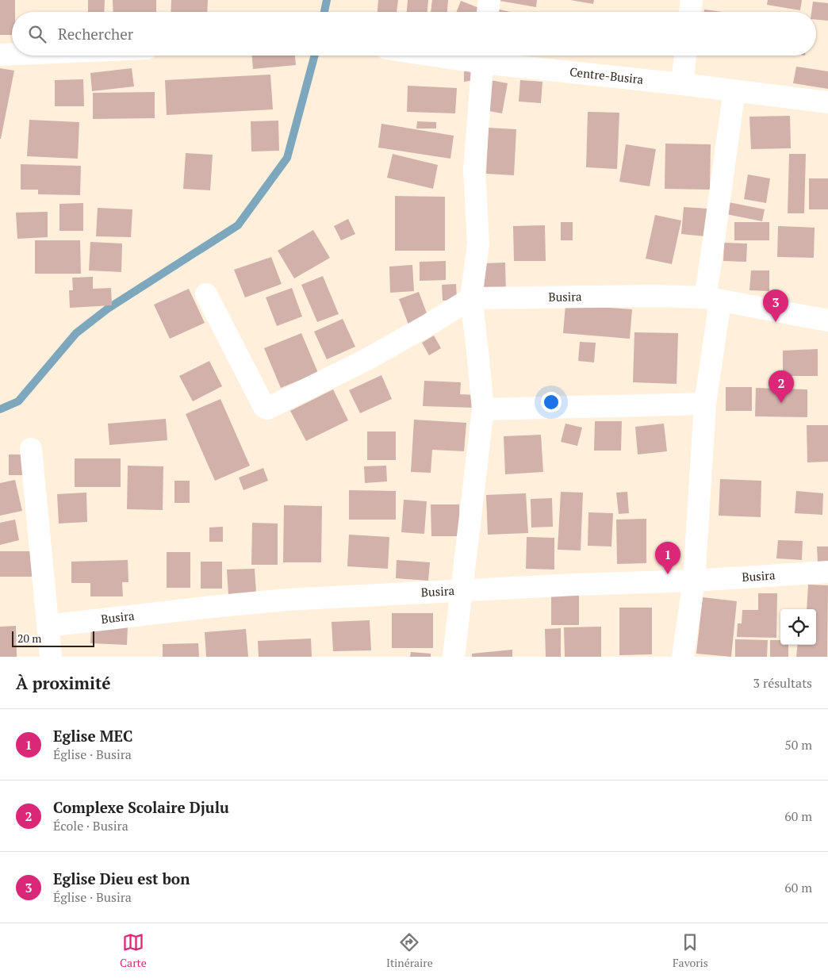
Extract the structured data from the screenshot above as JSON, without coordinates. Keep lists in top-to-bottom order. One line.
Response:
{"streets":{"street":["Centre-Busira","Busira"]},"scale_bar":"20 m","page":{"search":"Rechercher","pins":["3","2","1"],"scale":"20 m","heading":["À proximité","3 résultats"],"list":[{"mark":"1","name":"Eglise MEC","note":"Église · Busira","value":"50 m"},{"mark":"2","name":"Complexe Scolaire Djulu","note":"École · Busira","value":"60 m"},{"mark":"3","name":"Eglise Dieu est bon","note":"Église · Busira","value":"60 m"}],"nav":["Carte","Itinéraire","Favoris"]}}
